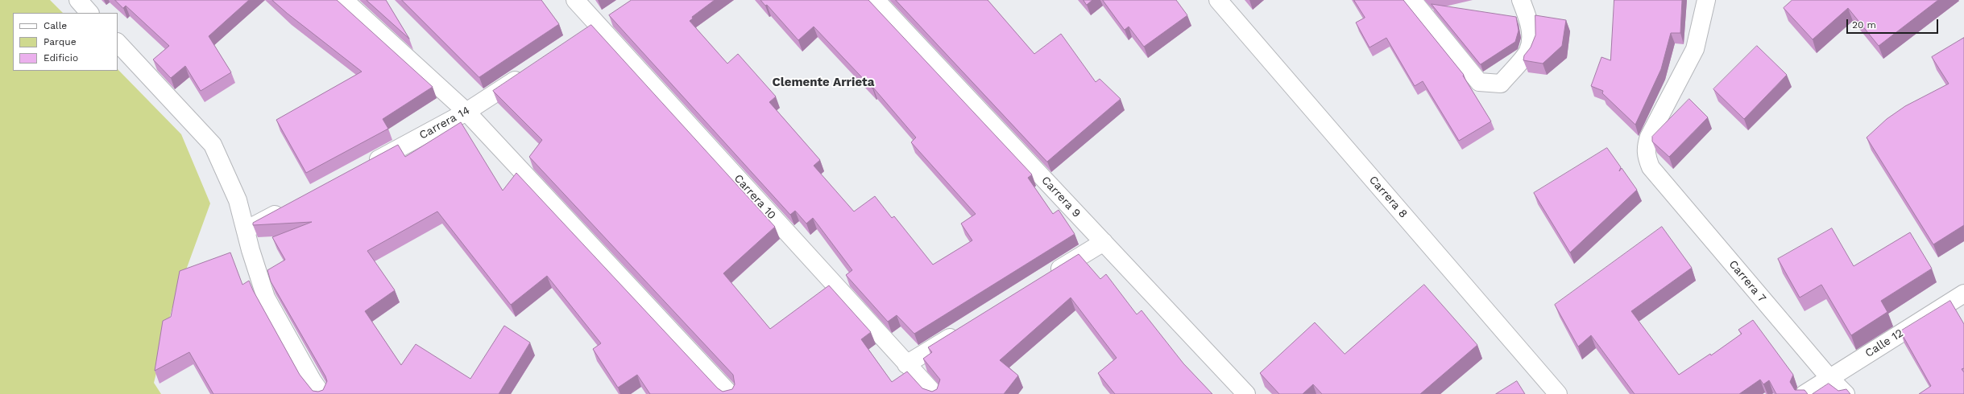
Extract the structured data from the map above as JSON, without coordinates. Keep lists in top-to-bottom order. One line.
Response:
{"streets":{"street":["Carrera 14","Carrera 10","Carrera 9","Carrera 8","Carrera 7","Calle 12"]},"crossings":[["Carrera 7","Calle 12"]],"districts":["Clemente Arrieta"],"legend":["Calle","Parque","Edificio"],"scale_bar":"20 m"}
